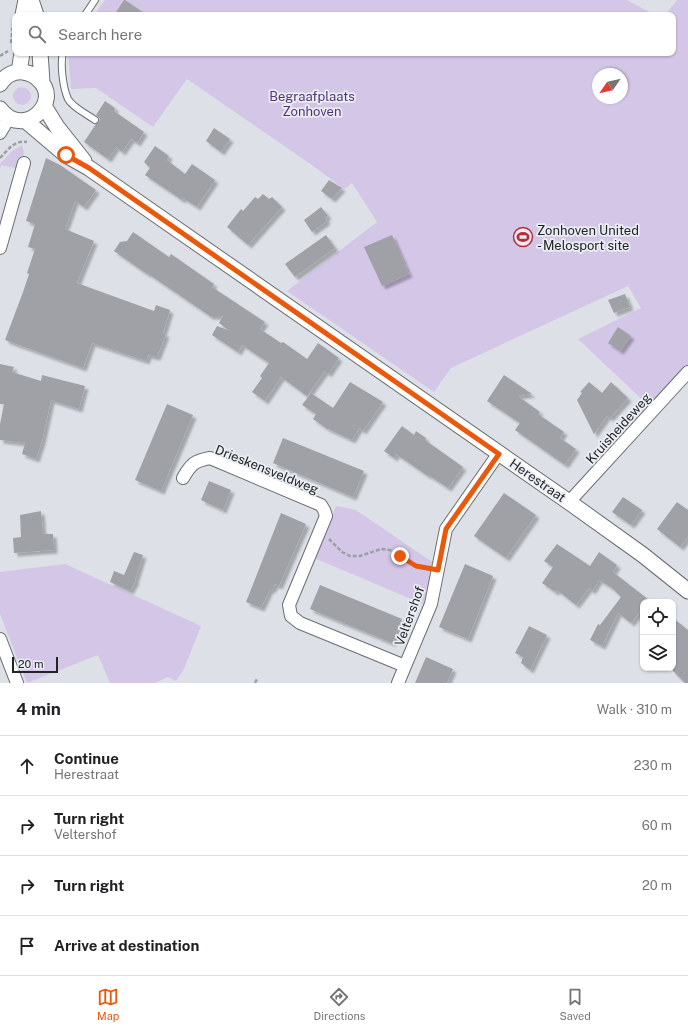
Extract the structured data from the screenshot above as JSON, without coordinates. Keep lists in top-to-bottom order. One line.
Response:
{"streets":{"street":["Kruisheideweg","Drieskensveldweg","Herestraat","Veltershof"]},"crossings":[["Kruisheideweg","Herestraat"],["Drieskensveldweg","Veltershof"],["Herestraat","Veltershof"]],"parks":["Begraafplaats Zonhoven"],"places":{"sports":["Zonhoven United - Melosport site"]},"scale_bar":"20 m","north":"bottom left","page":{"search":"Search here","scale":"20 m","heading":["4 min","Walk · 310 m"],"list":[["Continue","Herestraat","230 m"],["Turn right","Veltershof","60 m"],["Turn right","20 m"],"Arrive at destination"],"nav":["Map","Directions","Saved"]}}
